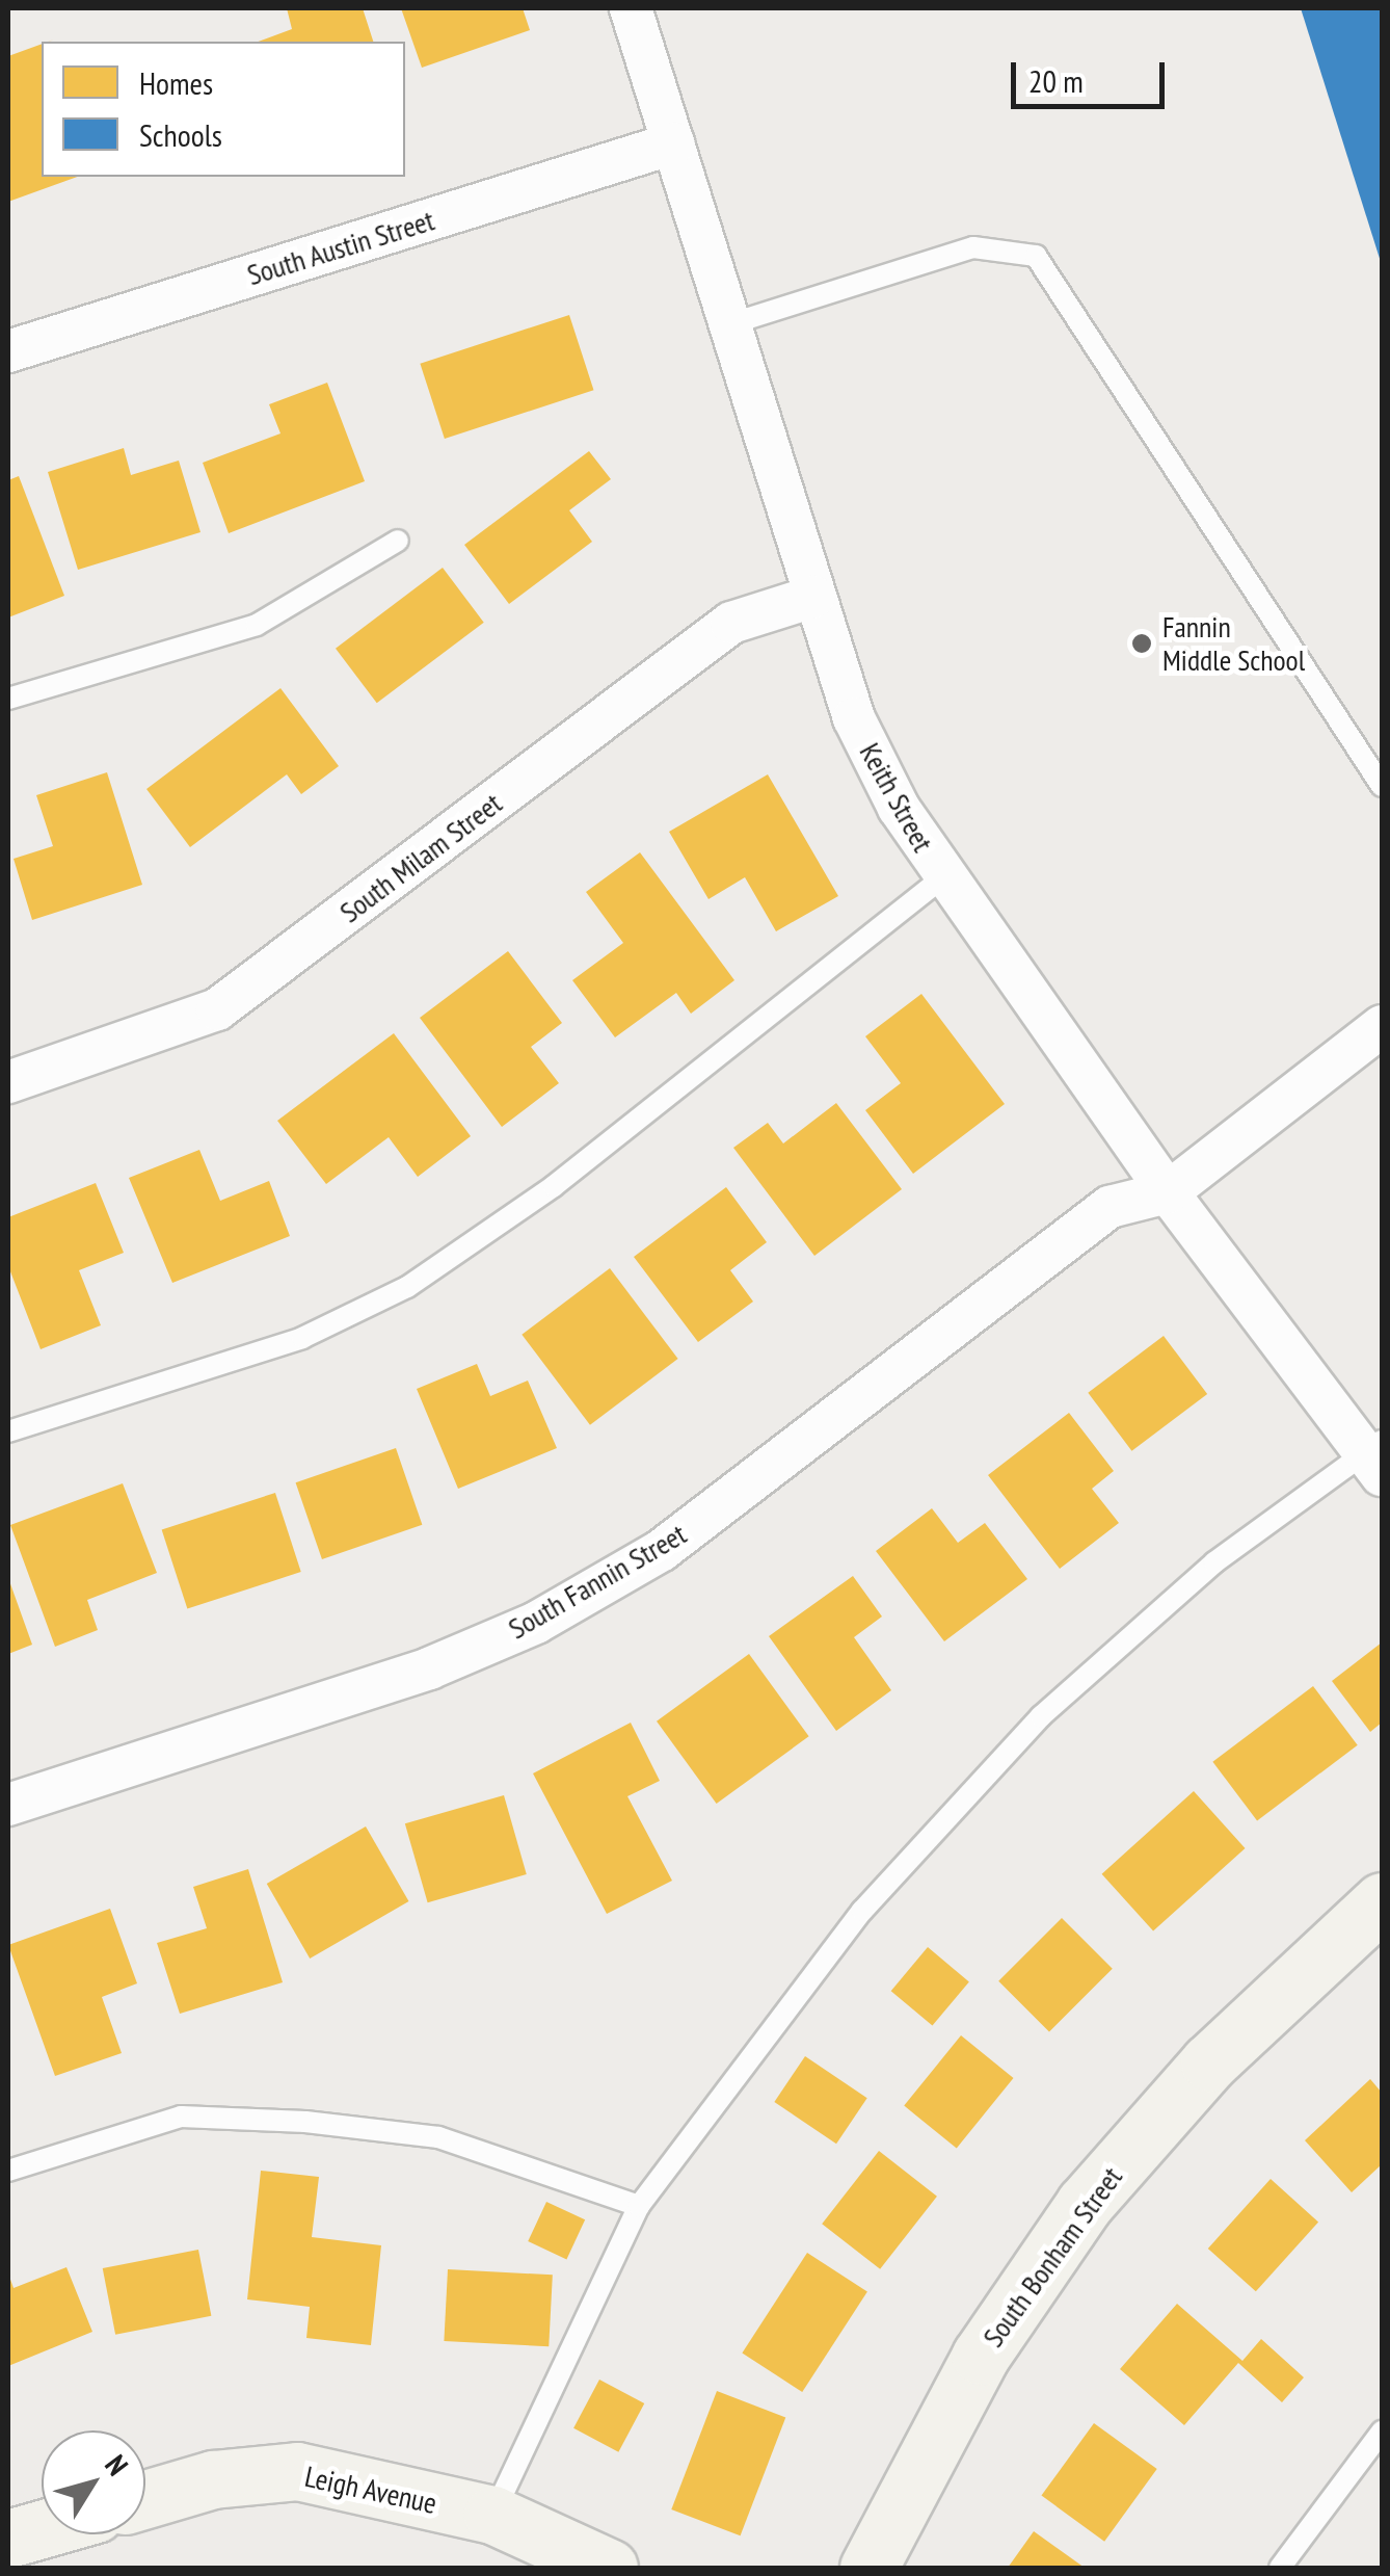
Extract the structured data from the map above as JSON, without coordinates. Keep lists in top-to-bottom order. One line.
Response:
{"streets":{"street":["South Austin Street","Keith Street","South Milam Street","South Fannin Street","South Bonham Street","Leigh Avenue"]},"crossings":[["South Austin Street","Keith Street"],["Keith Street","South Milam Street"],["Keith Street","South Fannin Street"]],"places":["Fannin Middle School"],"legend":["Homes","Schools"],"scale_bar":"20 m","north":"top right"}
